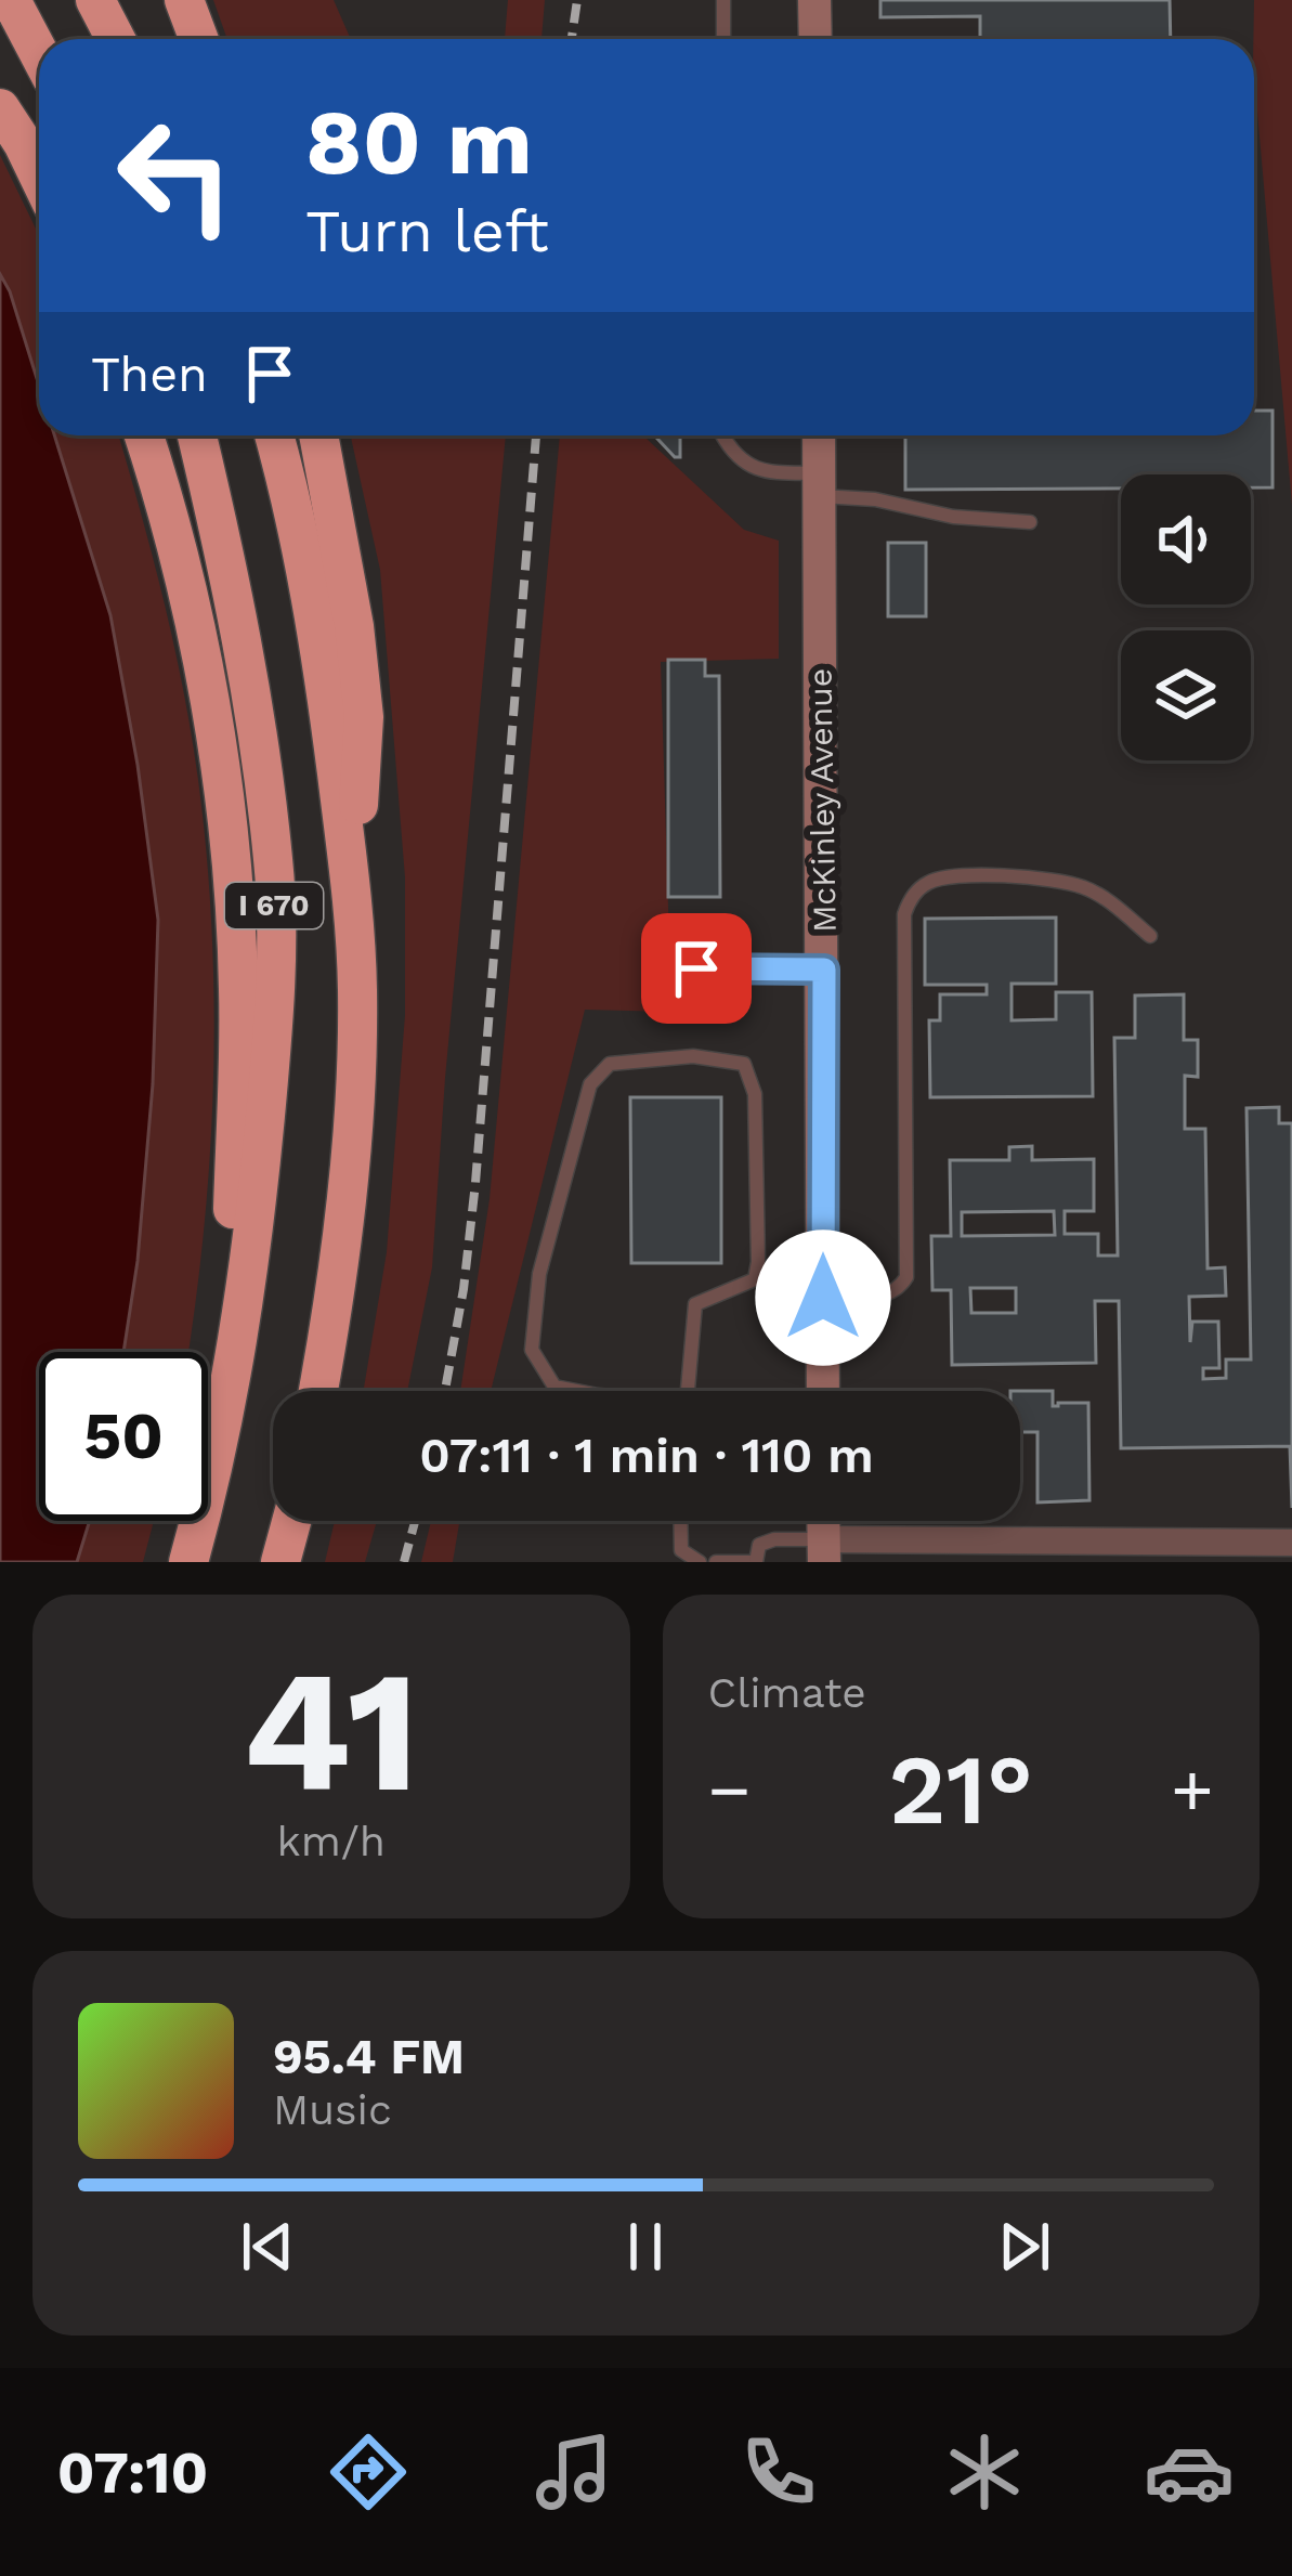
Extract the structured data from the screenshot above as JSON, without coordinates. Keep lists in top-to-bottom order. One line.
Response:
{"streets":{"highway":["I 670"],"main road":["McKinley Avenue"]},"page":{"turn":["80 m","Turn left"],"then":"Then","limit":"50","trip":"07:11 · 1 min · 110 m","tile":[["41","km/h"],"Climate"],"heat":["−","21°","+"],"song":["95.4 FM","Music"],"tabs":"07:10"}}
